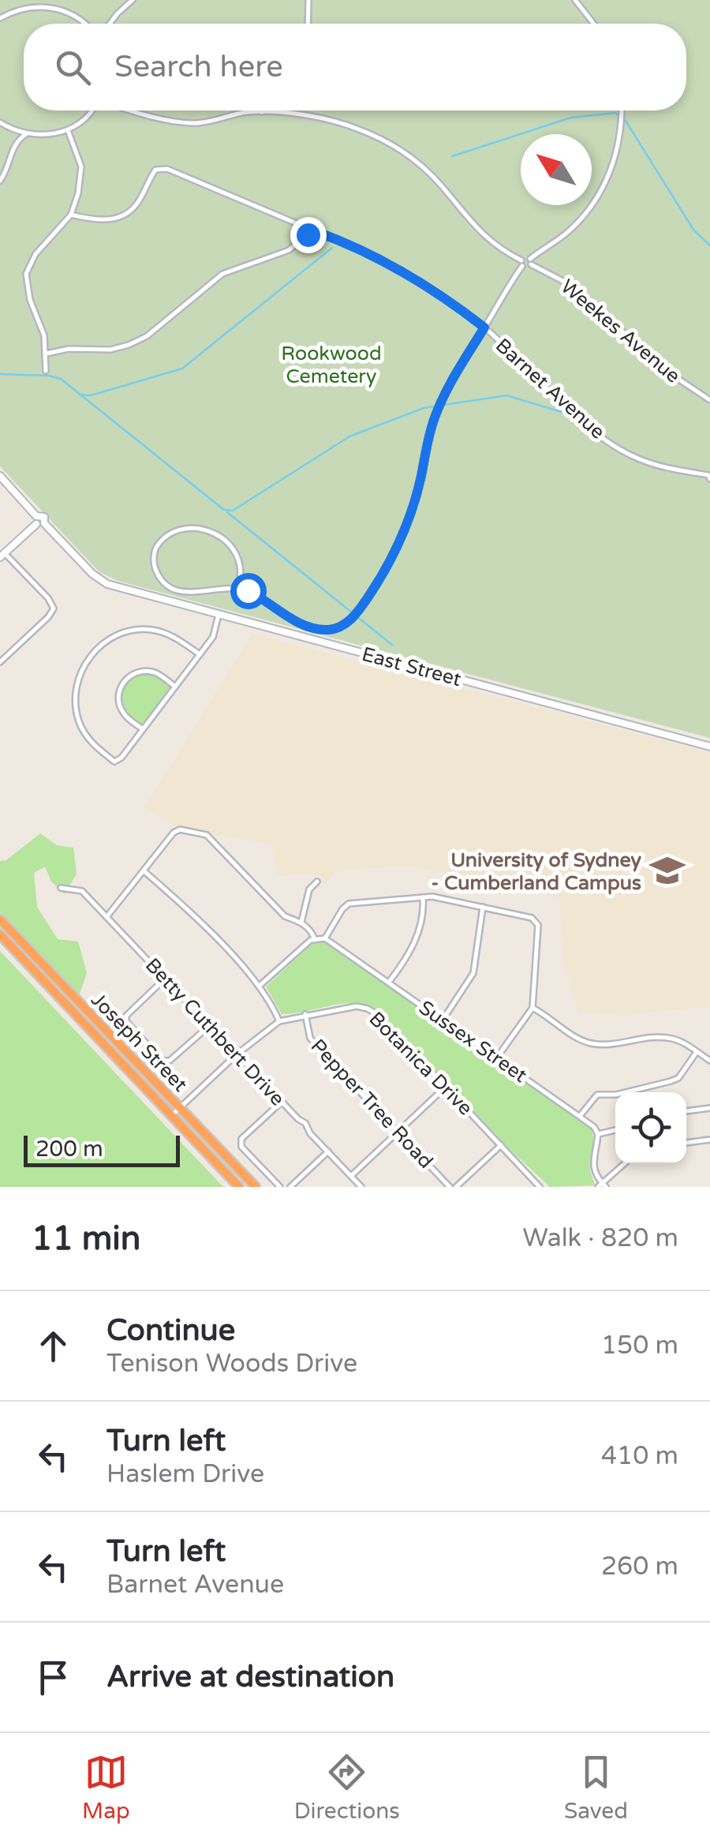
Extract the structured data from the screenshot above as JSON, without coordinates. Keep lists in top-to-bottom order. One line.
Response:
{"streets":{"highway":["Joseph Street"],"main road":["East Street"],"street":["Weekes Avenue","Barnet Avenue","Betty Cuthbert Drive","Sussex Street","Botanica Drive","Pepper Tree Road"]},"crossings":[["Betty Cuthbert Drive","Botanica Drive"],["Joseph Street","Botanica Drive"],["Botanica Drive","Pepper Tree Road"]],"parks":["Rookwood Cemetery"],"places":{"school or university":["University of Sydney - Cumberland Campus"]},"scale_bar":"200 m","north":"top left","page":{"search":"Search here","scale":"200 m","heading":["11 min","Walk · 820 m"],"list":[["Continue","Tenison Woods Drive","150 m"],["Turn left","Haslem Drive","410 m"],["Turn left","Barnet Avenue","260 m"],"Arrive at destination"],"nav":["Map","Directions","Saved"]}}
